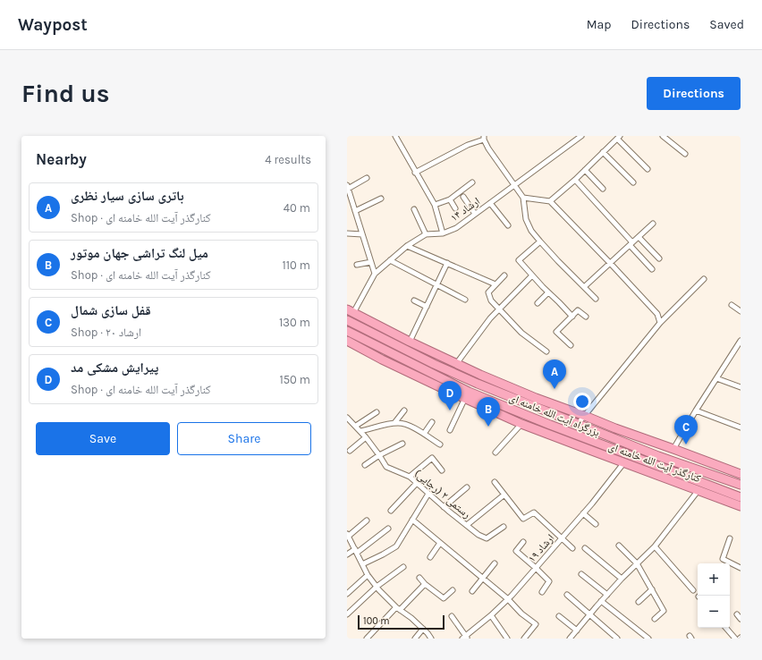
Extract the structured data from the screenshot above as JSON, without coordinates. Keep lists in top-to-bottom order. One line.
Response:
{"streets":{"highway":["بزرگراه آیت الله خامنه ای","کنارگذر آیت الله خامنه ای"],"street":["ارشاد ۱۴","رستمی ۲ (رجایی)","ارشاد ۱۹"]},"crossings":[["ارشاد ۱۴","کنارگذر آیت الله خامنه ای"],["بزرگراه آیت الله خامنه ای","کنارگذر آیت الله خامنه ای"],["کنارگذر آیت الله خامنه ای","ارشاد ۱۹"]],"scale_bar":"100 m","page":{"header":"Waypost","nav":["Map","Directions","Saved"],"buttons":["Directions",["Save","Share"]],"title":"Find us","heading":["Nearby","4 results"],"list":[{"mark":"A","name":"باتری سازی سیار نظری","note":"Shop · کنارگذر آیت الله خامنه ای","value":"40 m"},{"mark":"B","name":"میل لنگ تراشی جهان موتور","note":"Shop · کنارگذر آیت الله خامنه ای","value":"110 m"},{"mark":"C","name":"قفل سازی شمال","note":"Shop · ارشاد ۲۰","value":"130 m"},{"mark":"D","name":"پیرایش مشکی مد","note":"Shop · کنارگذر آیت الله خامنه ای","value":"150 m"}],"pins":["A","D","B","C"],"map_buttons":["+","−"],"scale":"100 m"}}
